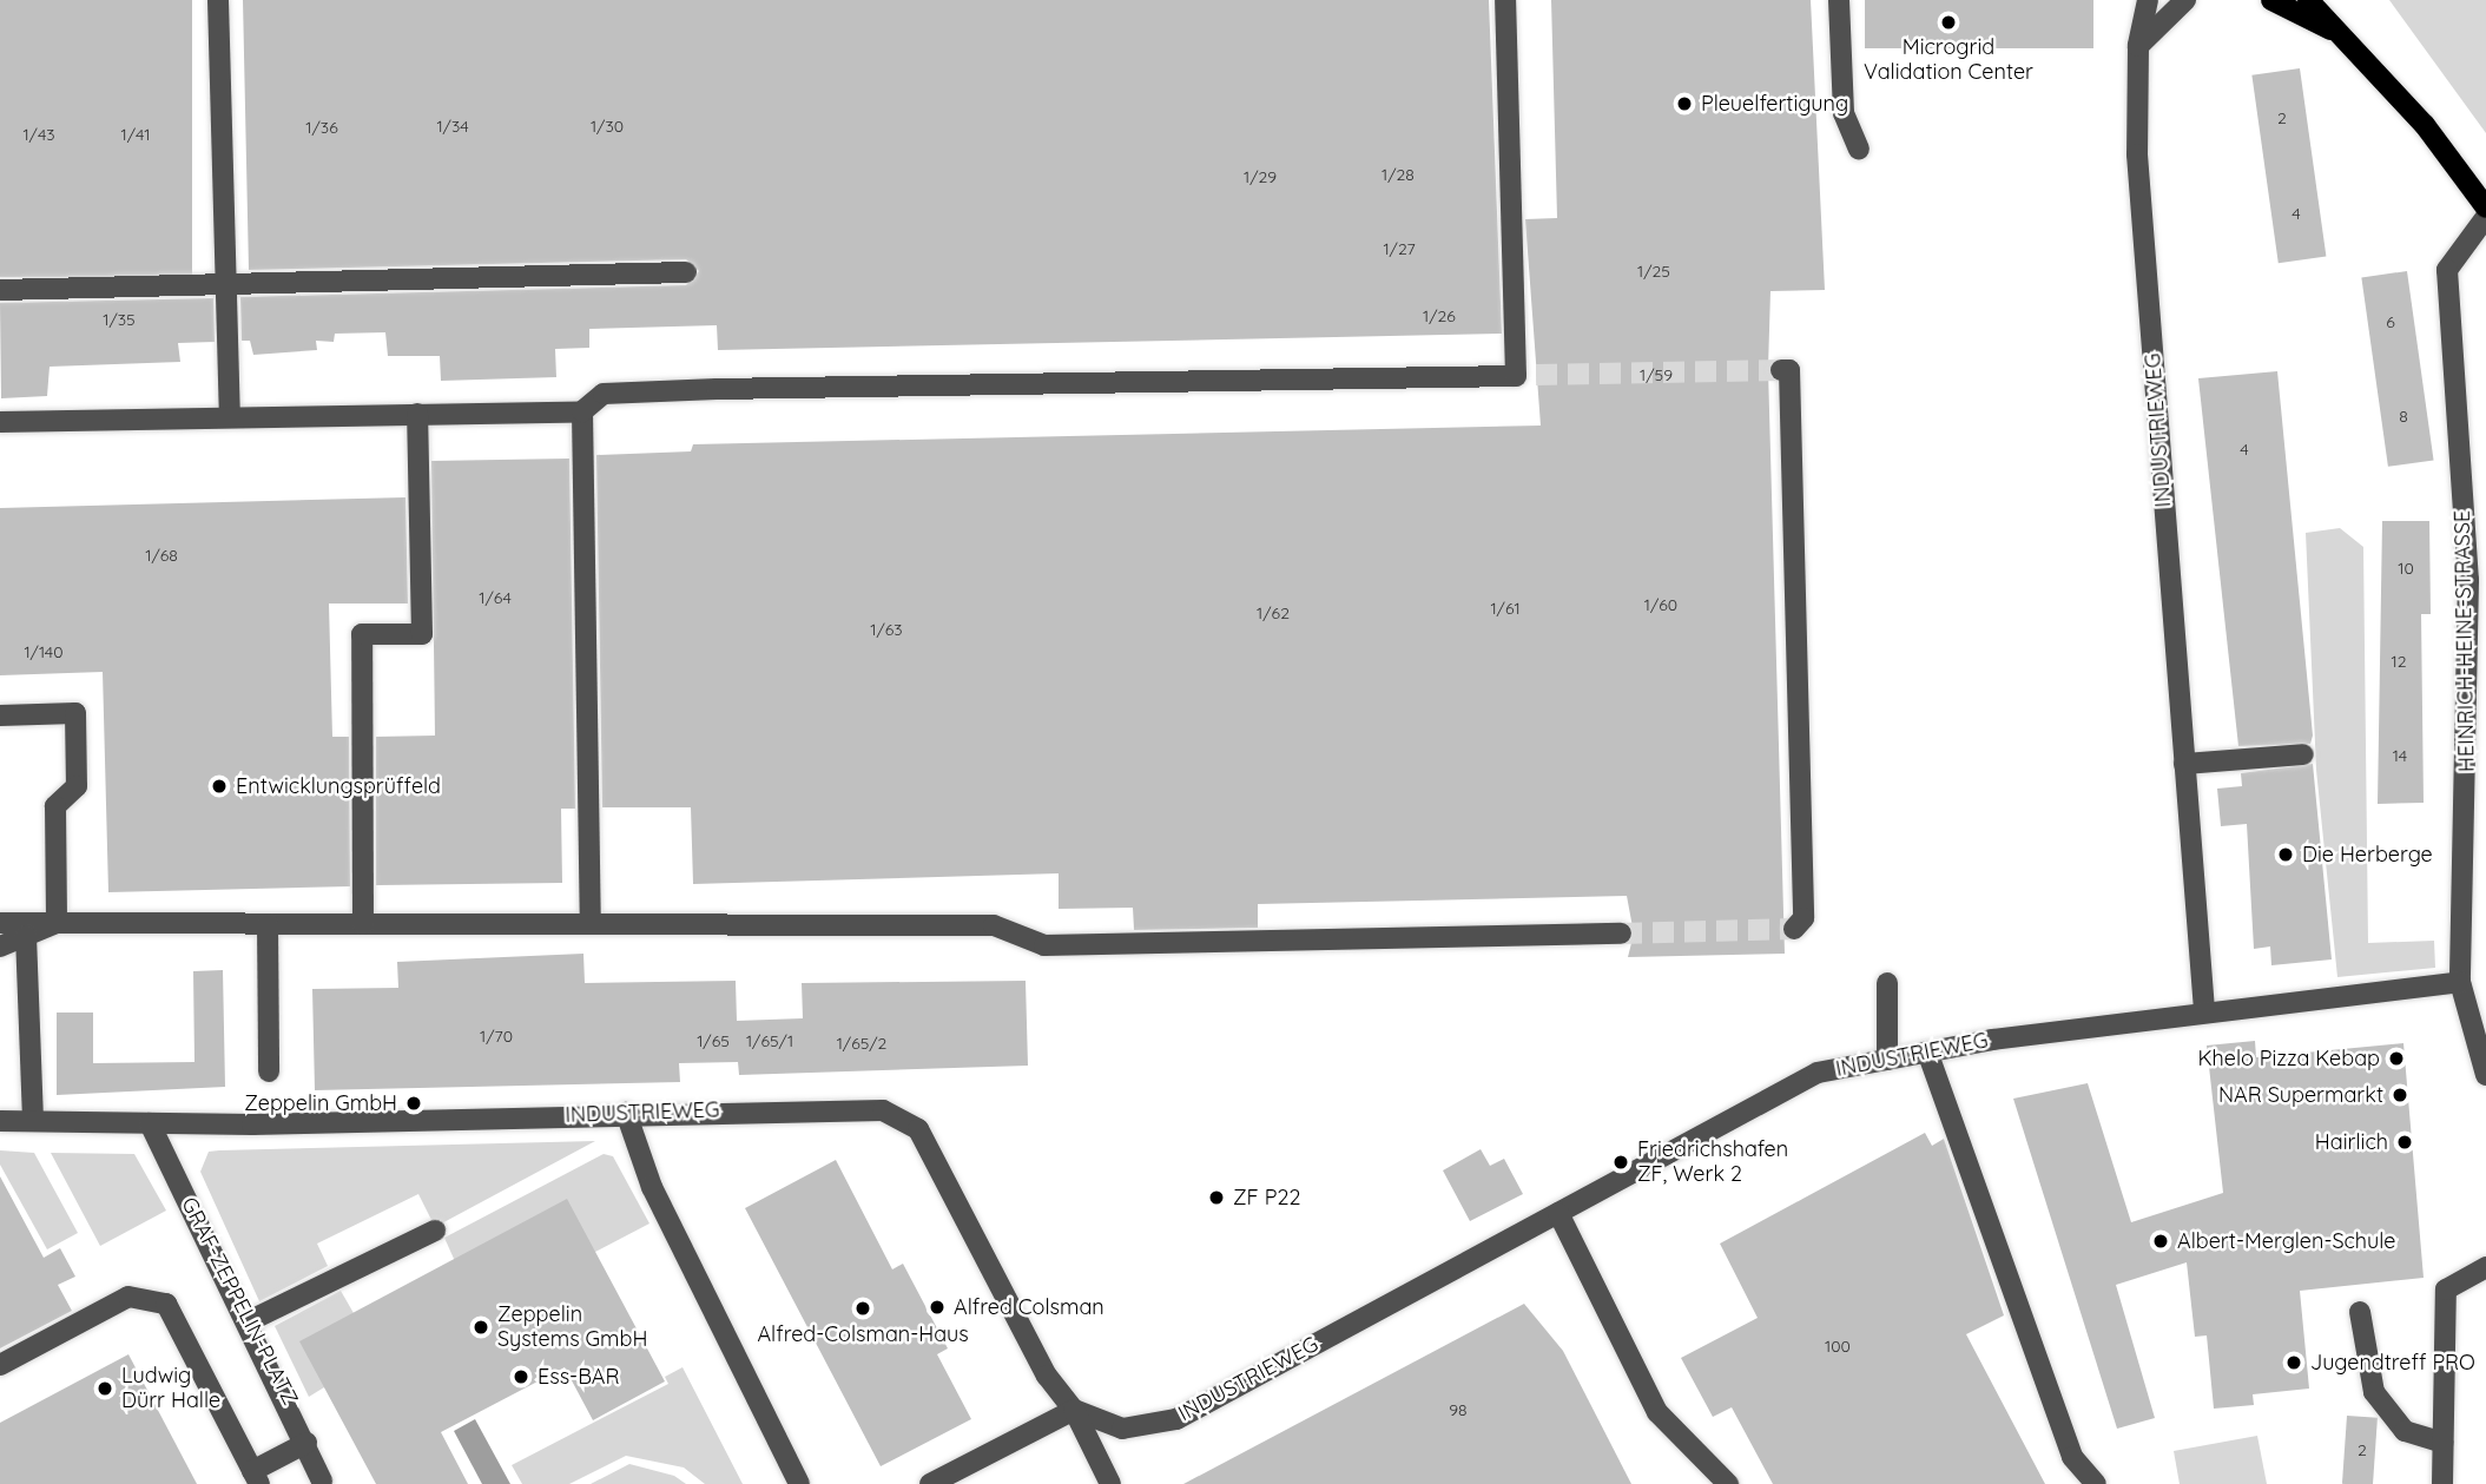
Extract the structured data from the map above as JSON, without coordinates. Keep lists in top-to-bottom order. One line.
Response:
{"streets":{"street":["INDUSTRIEWEG","HEINRICH-HEINE-STRASSE","GRAF-ZEPPELIN-PLATZ"]},"crossings":[["INDUSTRIEWEG","HEINRICH-HEINE-STRASSE"],["INDUSTRIEWEG","GRAF-ZEPPELIN-PLATZ"]],"places":["Microgrid Validation Center","Pleuelfertigung","Entwicklungsprüffeld","Die Herberge","Khelo Pizza Kebap","NAR Supermarkt","Zeppelin GmbH","Hairlich","Friedrichshafen ZF, Werk 2","ZF P22","Albert-Merglen-Schule","Alfred Colsman","Alfred-Colsman-Haus","Zeppelin Systems GmbH","Jugendtreff PRO","Ess-BAR","Ludwig Dürr Halle"],"house_numbers":["2","1/34","1/30","1/36","1/43","1/41","1/28","1/29","4","1/27","1/25","1/26","1/35","6","1/59","8","4","1/68","10","1/64","1/60","1/61","1/62","1/63","1/140","12","14","1/70","1/65","1/65/1","1/65/2","100","98","2"]}
